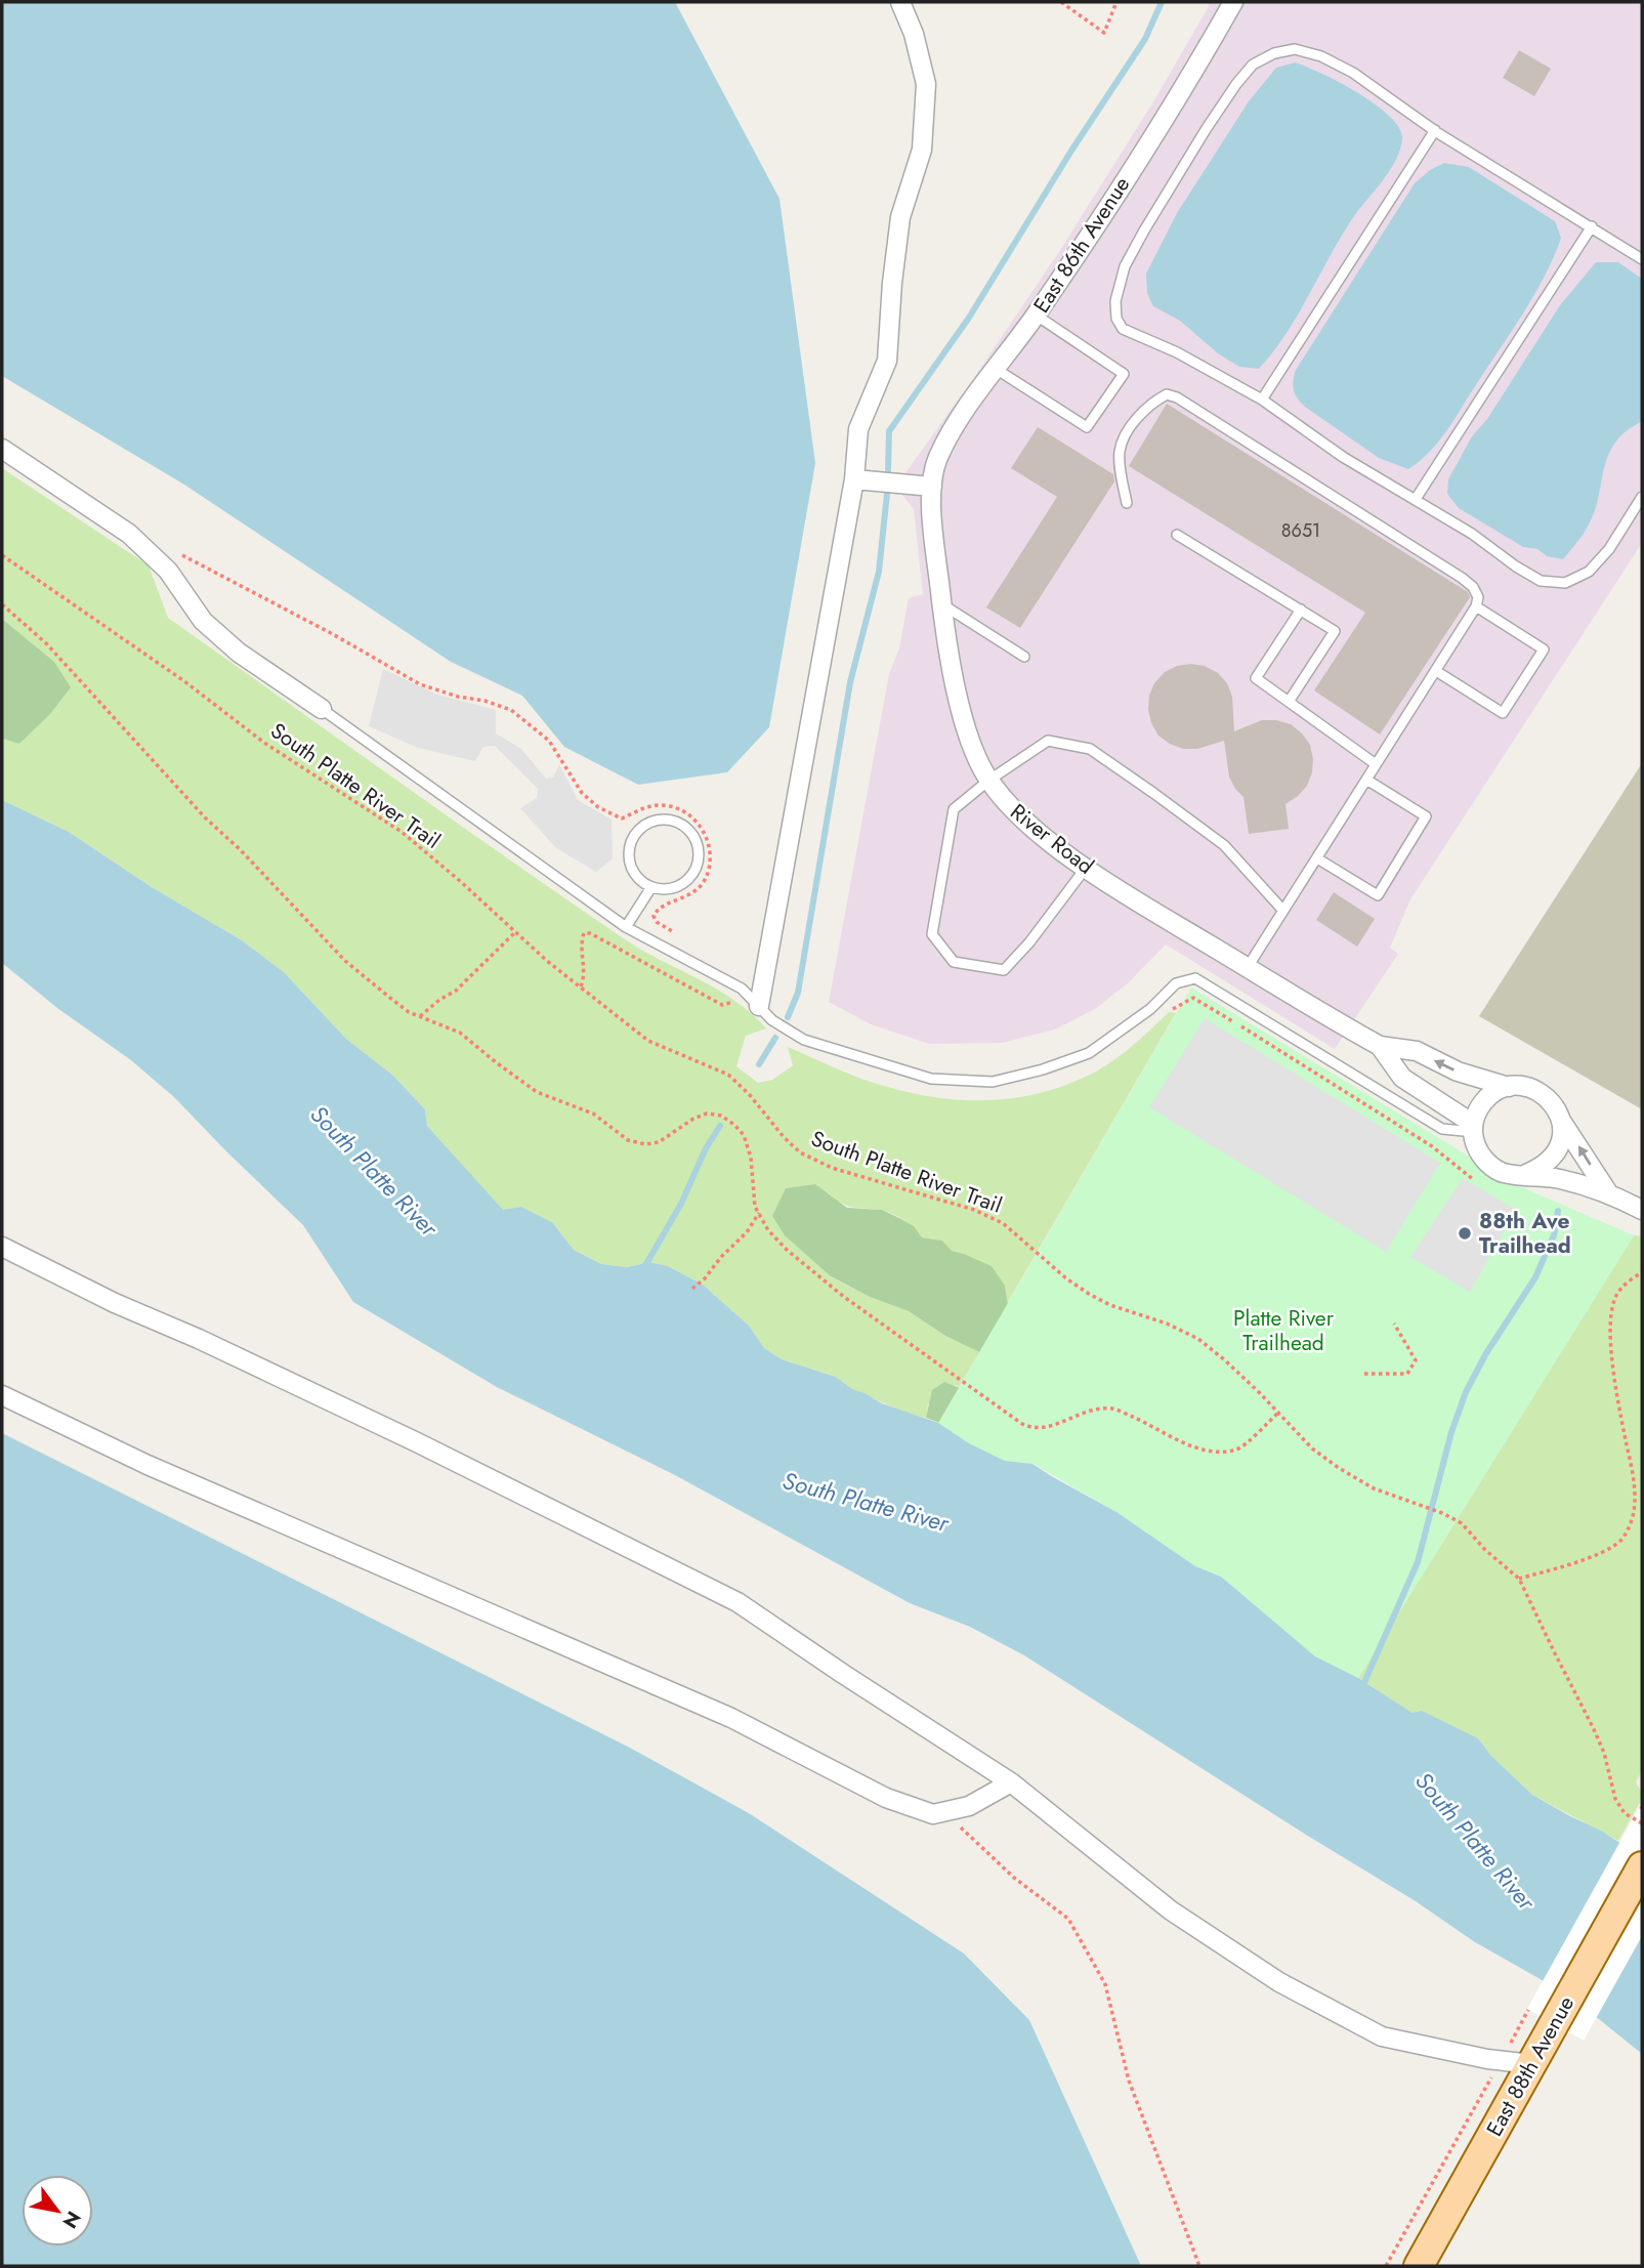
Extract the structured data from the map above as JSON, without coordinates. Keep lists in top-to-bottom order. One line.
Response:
{"streets":{"main road":["East 88th Avenue"],"street":["East 86th Avenue","River Road"],"path":["South Platte River Trail"]},"crossings":[["East 86th Avenue","River Road"]],"water":["South Platte River"],"parks":["Platte River Trailhead"],"places":["88th Ave Trailhead"],"house_numbers":["8651"],"north":"bottom right"}
